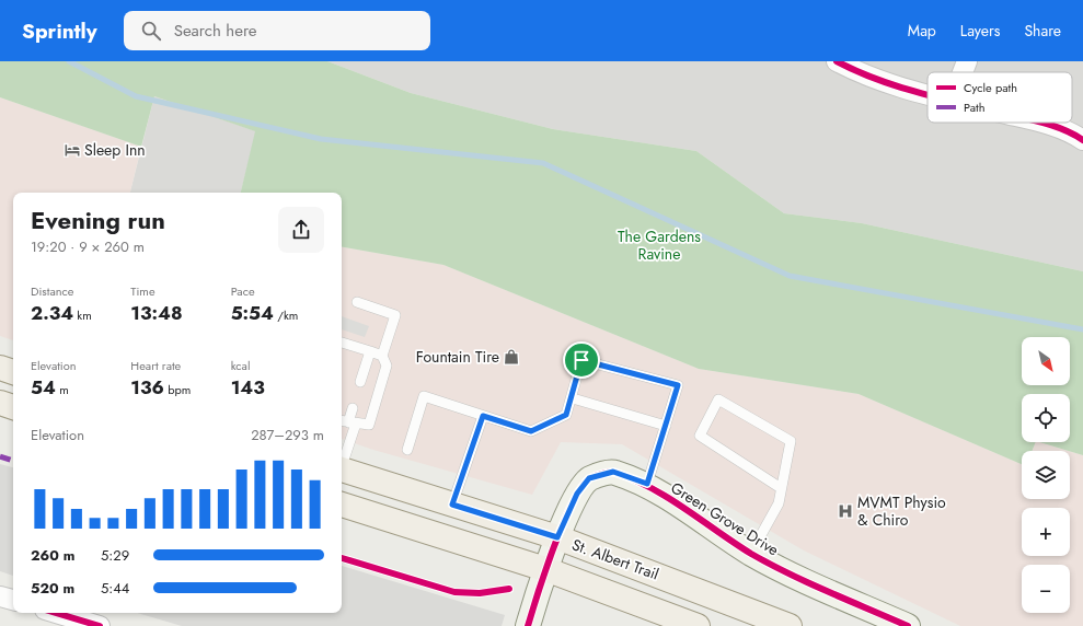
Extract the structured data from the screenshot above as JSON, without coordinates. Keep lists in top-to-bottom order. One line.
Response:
{"streets":{"main road":["St. Albert Trail"],"street":["Green Grove Drive"]},"crossings":[["Green Grove Drive","St. Albert Trail"]],"parks":["The Gardens Ravine"],"places":{"hotel":["Sleep Inn"],"shop":["Fountain Tire"],"hospital":["MVMT Physio & Chiro"]},"legend":["Cycle path","Path"],"north":"bottom right","page":{"header":"Sprintly","search":"Search here","nav":["Map","Layers","Share"],"heading":["Evening run","19:20 · 9 × 260 m"],"stats":[["Distance","2.34 km"],["Time","13:48"],["Pace","5:54 /km"],["Elevation","54 m"],["Heart rate","136 bpm"],["kcal","143"]],"map_buttons":["+","−"],"chart":["Elevation","287–293 m"],"list":[{"name":"260 m","note":"5:29"},{"name":"520 m","note":"5:44"}]}}
